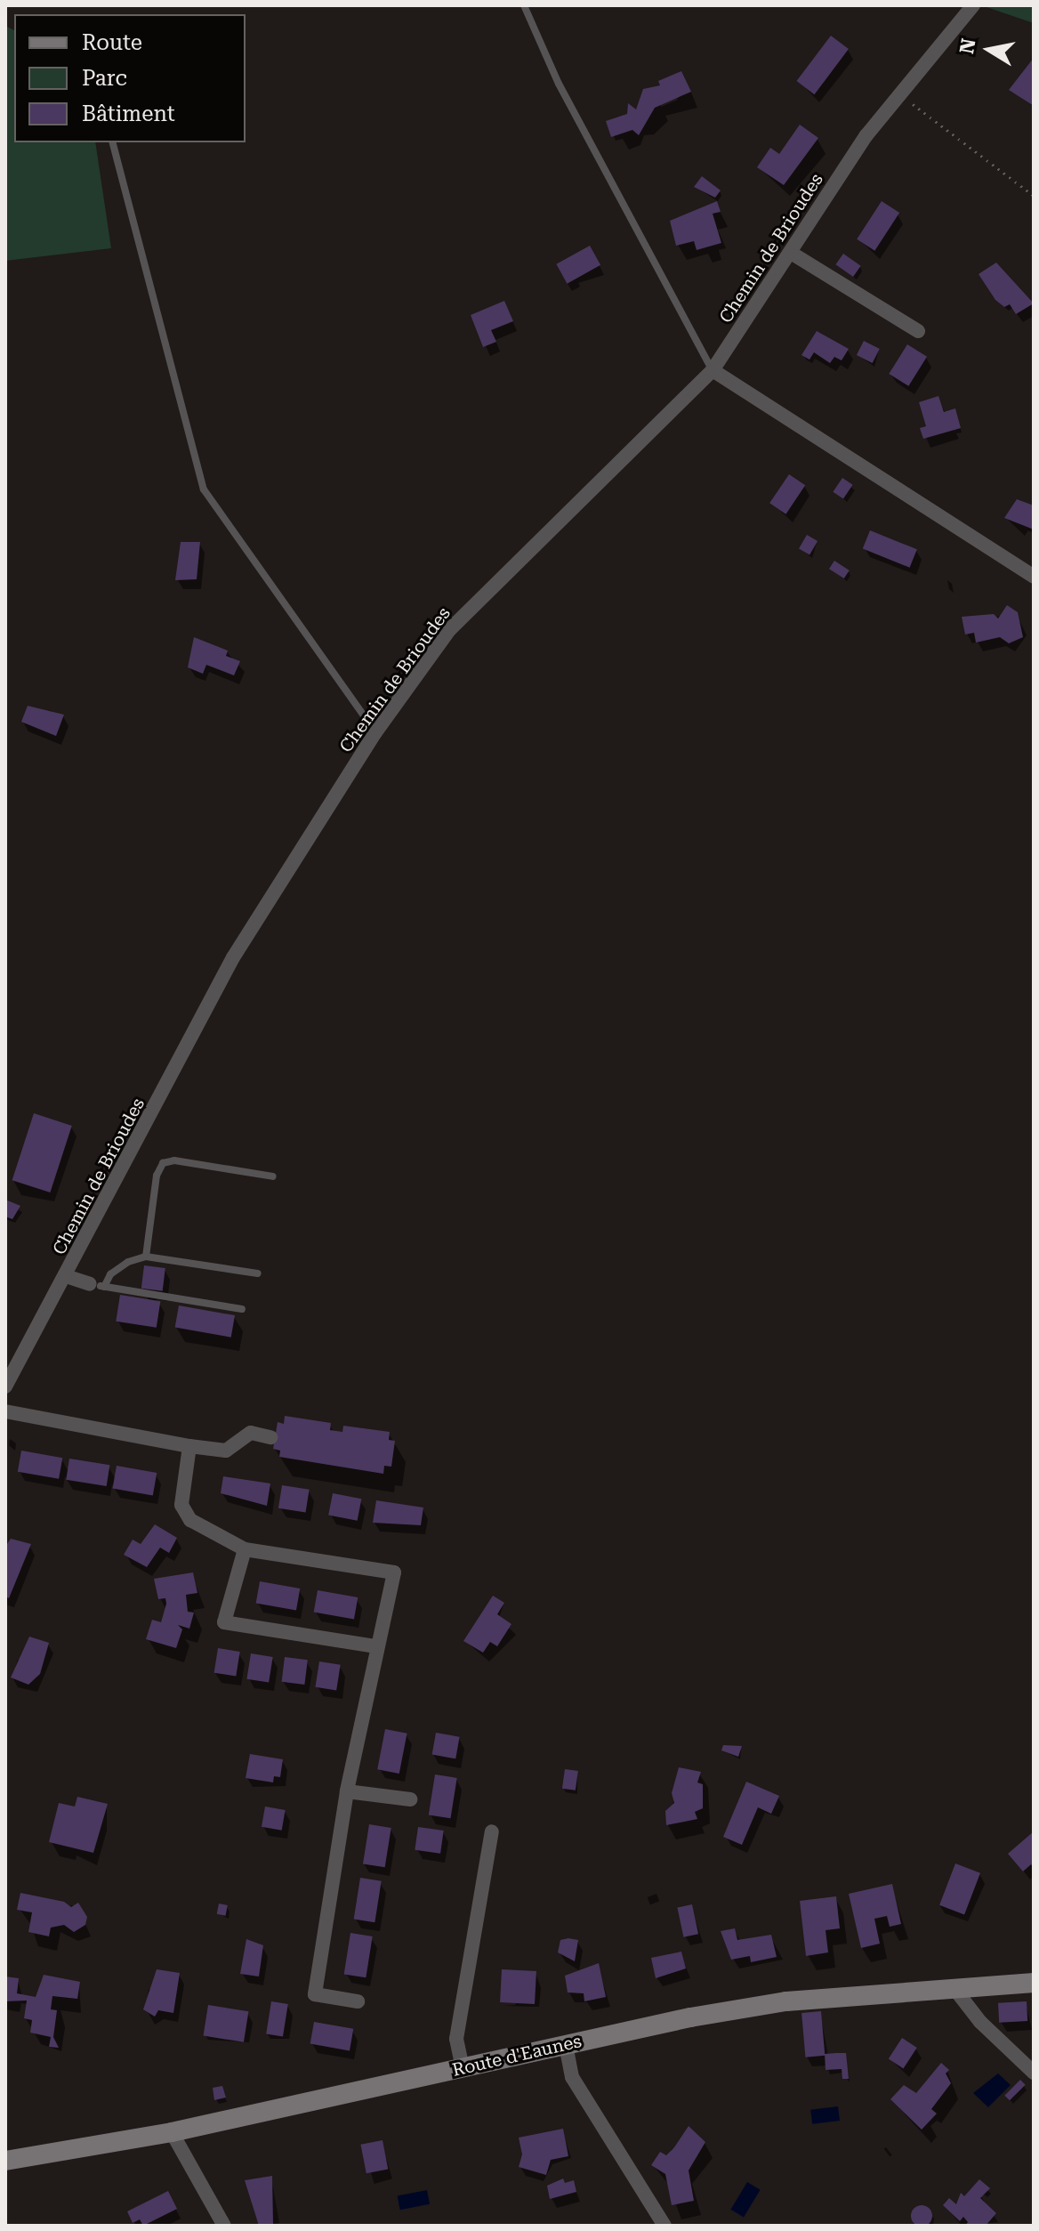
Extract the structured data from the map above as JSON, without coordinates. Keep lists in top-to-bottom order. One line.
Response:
{"streets":{"main road":["Route d'Eaunes"],"street":["Chemin de Brioudes"]},"legend":["Route","Parc","Bâtiment"],"north":"left"}
